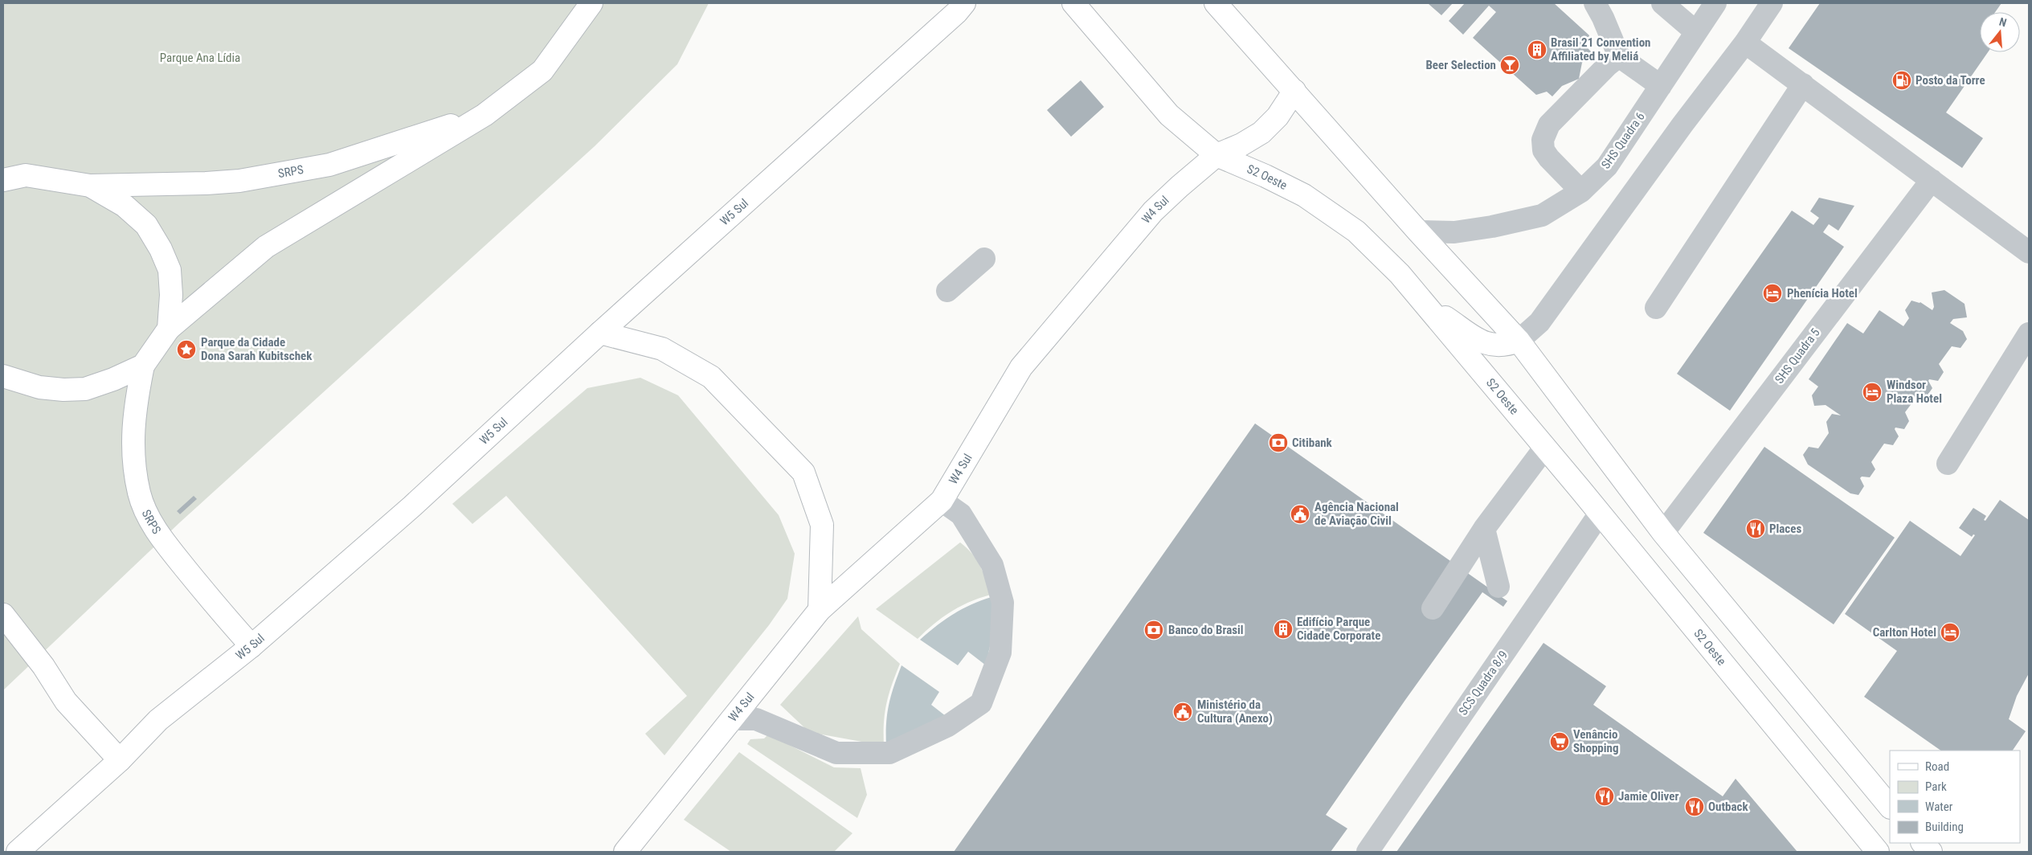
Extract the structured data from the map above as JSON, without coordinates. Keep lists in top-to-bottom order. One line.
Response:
{"streets":{"main road":["SRPS","S2 Oeste","W4 Sul","W5 Sul"],"street":["SHS Quadra 6","SHS Quadra 5","SCS Quadra 8/9"]},"crossings":[["SRPS","W5 Sul"],["S2 Oeste","W4 Sul"],["S2 Oeste","SCS Quadra 8/9"]],"parks":["Parque Ana Lídia"],"places":{"building":["Brasil 21 Convention Affiliated by Meliá","Edifício Parque Cidade Corporate"],"bar":["Beer Selection"],"fuel station":["Posto da Torre"],"hotel":["Phenícia Hotel","Windsor Plaza Hotel","Carlton Hotel"],"place":["Parque da Cidade Dona Sarah Kubitschek"],"bank":["Citibank","Banco do Brasil"],"public building":["Agência Nacional de Aviação Civil","Ministério da Cultura (Anexo)"],"restaurant":["Places","Jamie Oliver","Outback"],"supermarket":["Venâncio Shopping"]},"legend":["Road","Park","Water","Building"],"north":"top"}
